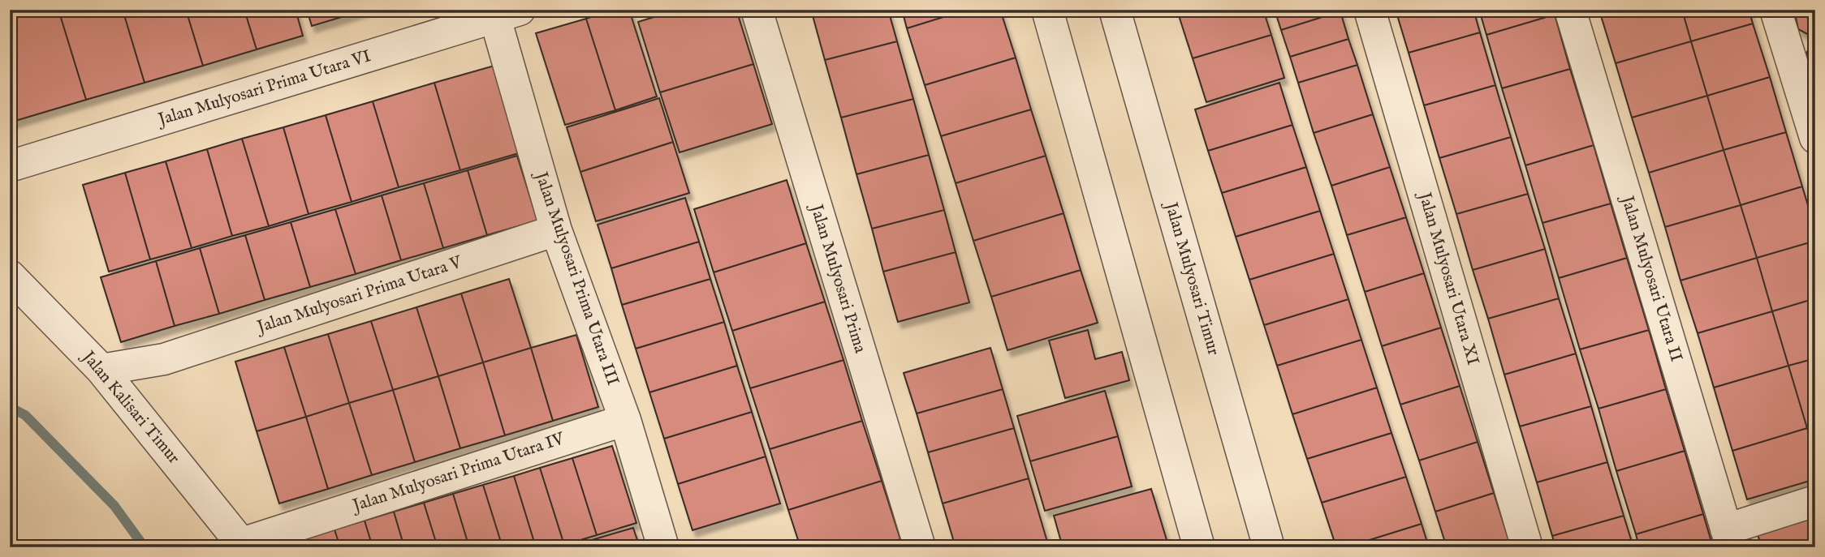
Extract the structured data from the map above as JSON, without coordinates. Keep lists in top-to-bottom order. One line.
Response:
{"streets":{"street":["Jalan Mulyosari Prima Utara VI","Jalan Mulyosari Prima Utara III","Jalan Mulyosari Prima","Jalan Mulyosari Timur","Jalan Mulyosari Utara XI","Jalan Mulyosari Utara II","Jalan Mulyosari Prima Utara V","Jalan Kalisari Timur","Jalan Mulyosari Prima Utara IV"]},"crossings":[["Jalan Mulyosari Prima Utara VI","Jalan Mulyosari Prima Utara III"],["Jalan Mulyosari Prima Utara III","Jalan Mulyosari Prima Utara V"],["Jalan Mulyosari Prima Utara III","Jalan Mulyosari Prima Utara IV"],["Jalan Mulyosari Prima Utara V","Jalan Kalisari Timur"],["Jalan Kalisari Timur","Jalan Mulyosari Prima Utara IV"]]}
